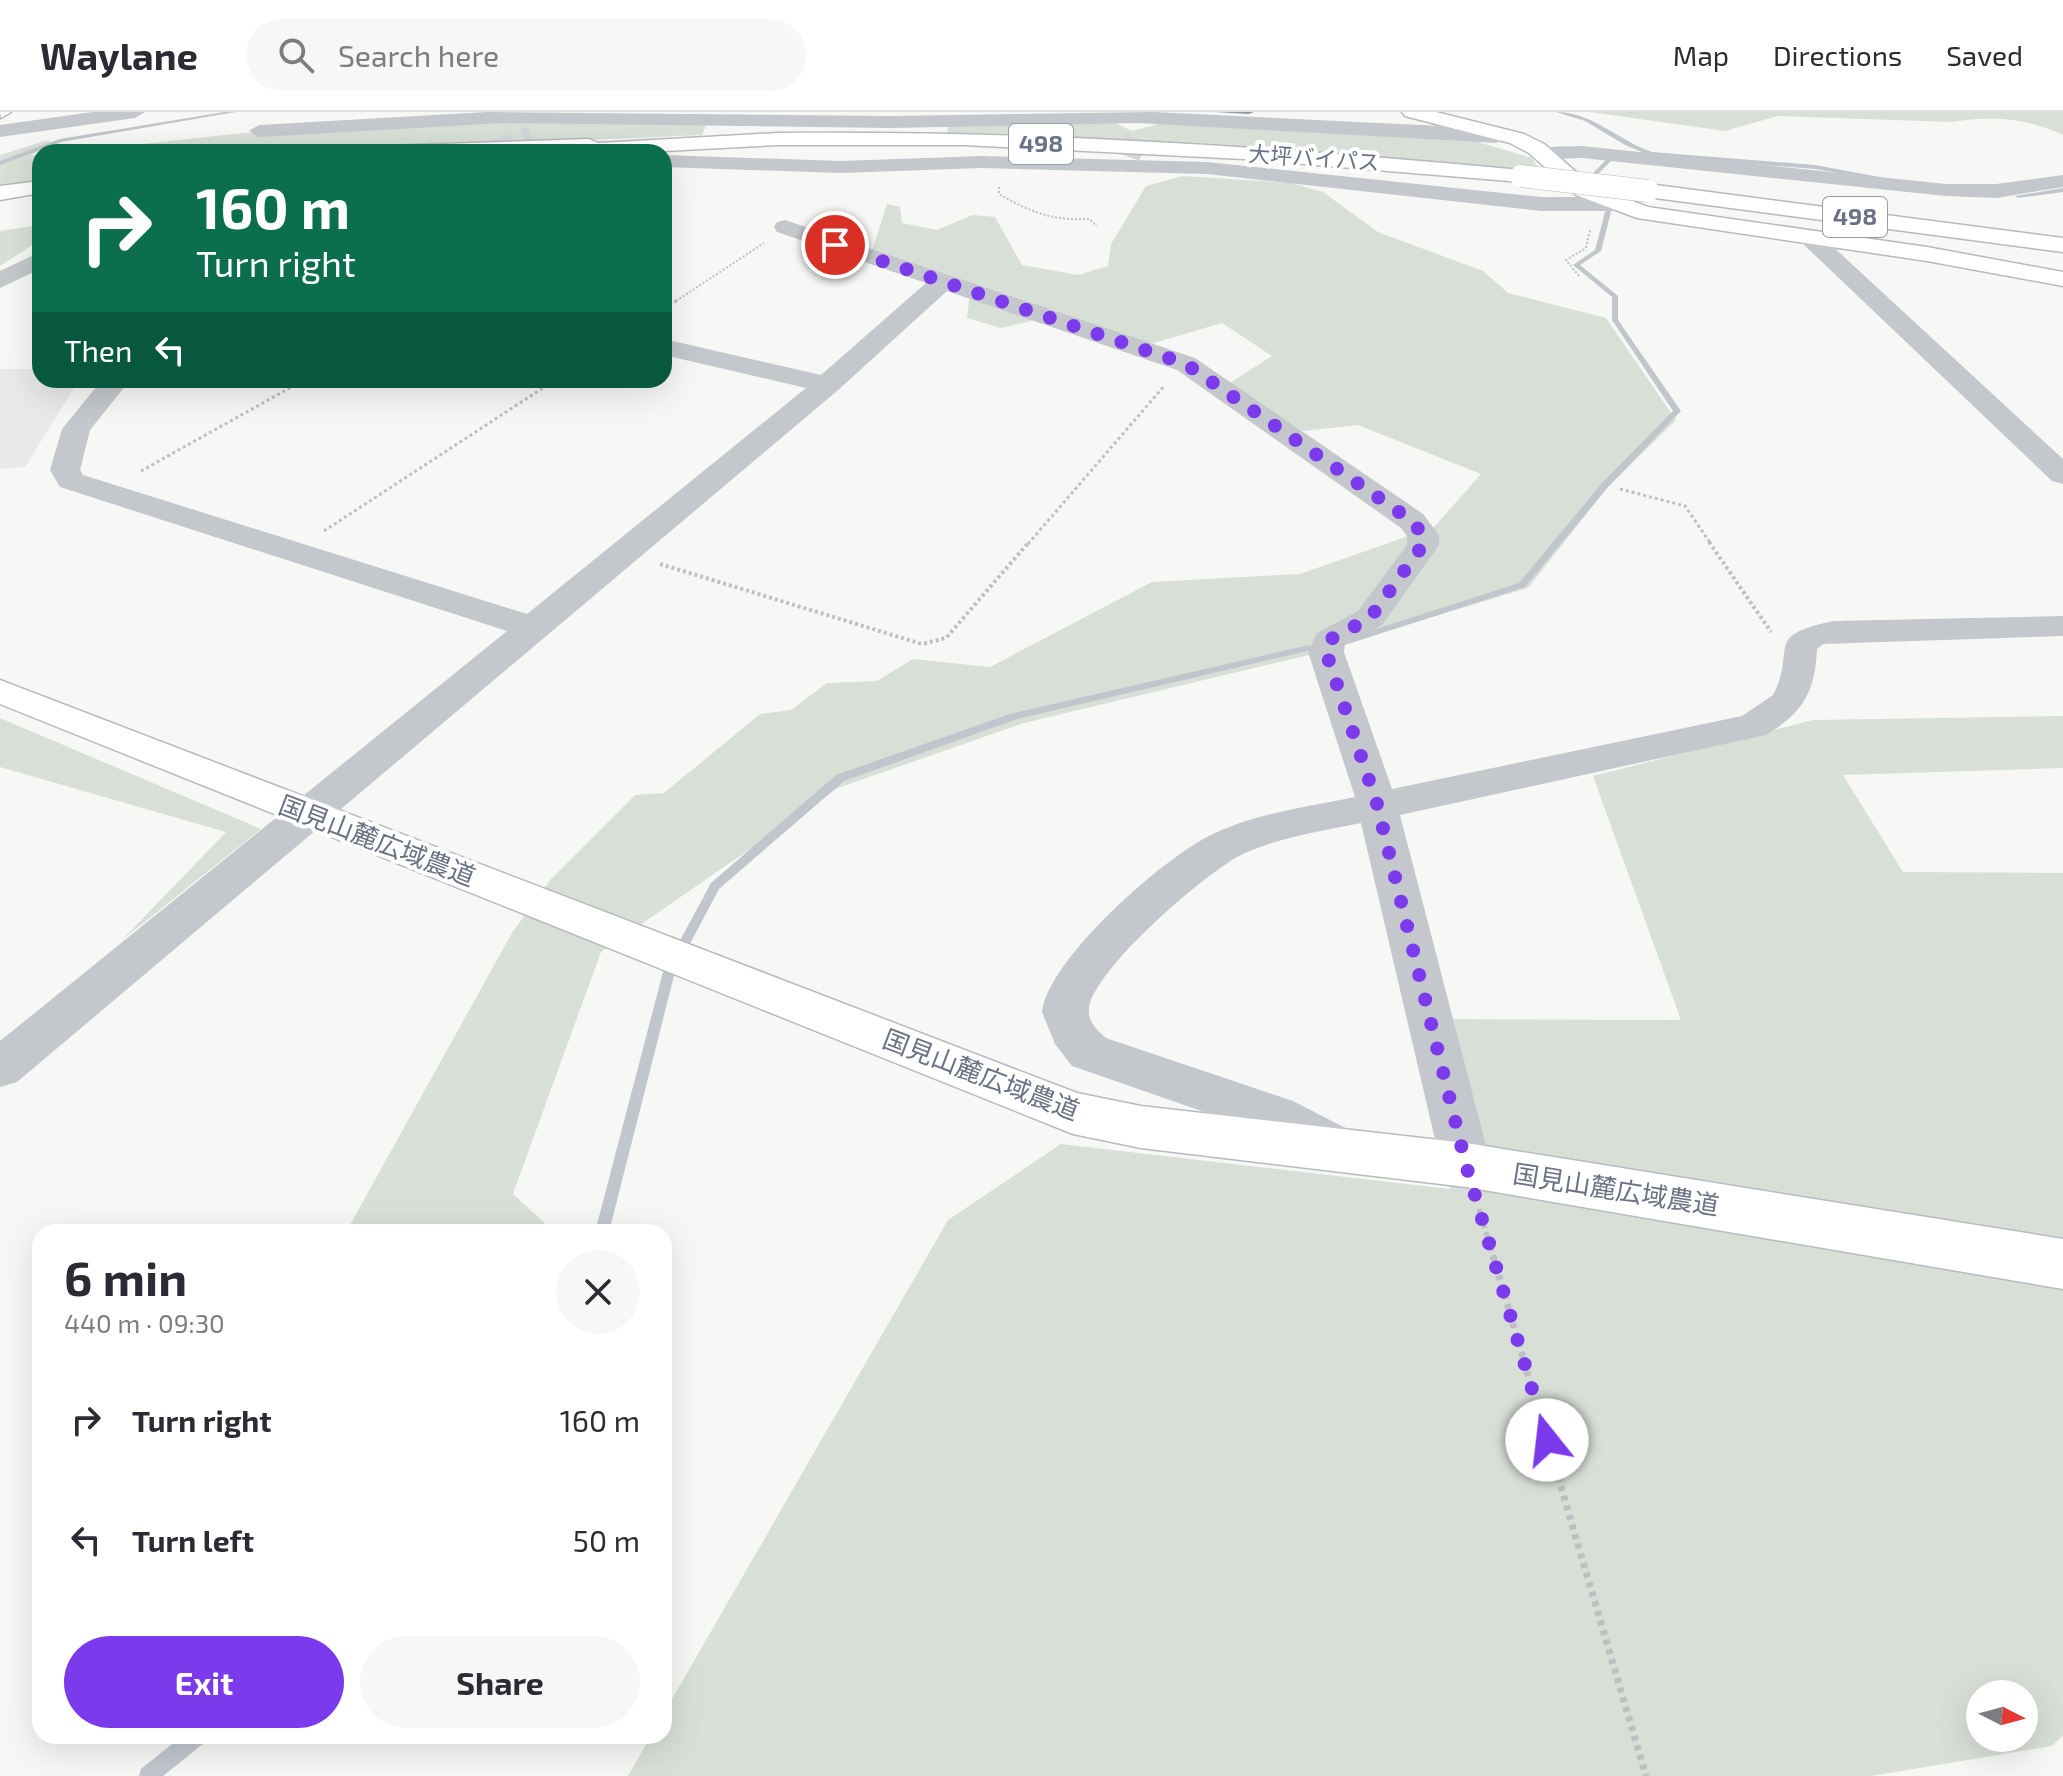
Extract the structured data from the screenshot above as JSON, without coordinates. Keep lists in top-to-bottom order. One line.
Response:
{"streets":{"main road":["498","大坪バイパス","国見山麓広域農道"]},"north":"right","page":{"header":"Waylane","search":"Search here","nav":["Map","Directions","Saved"],"turn":["160 m","Turn right"],"then":"Then","heading":["6 min","440 m · 09:30"],"list":[{"name":"Turn right","value":"160 m"},{"name":"Turn left","value":"50 m"}],"buttons":["Exit","Share"]}}
